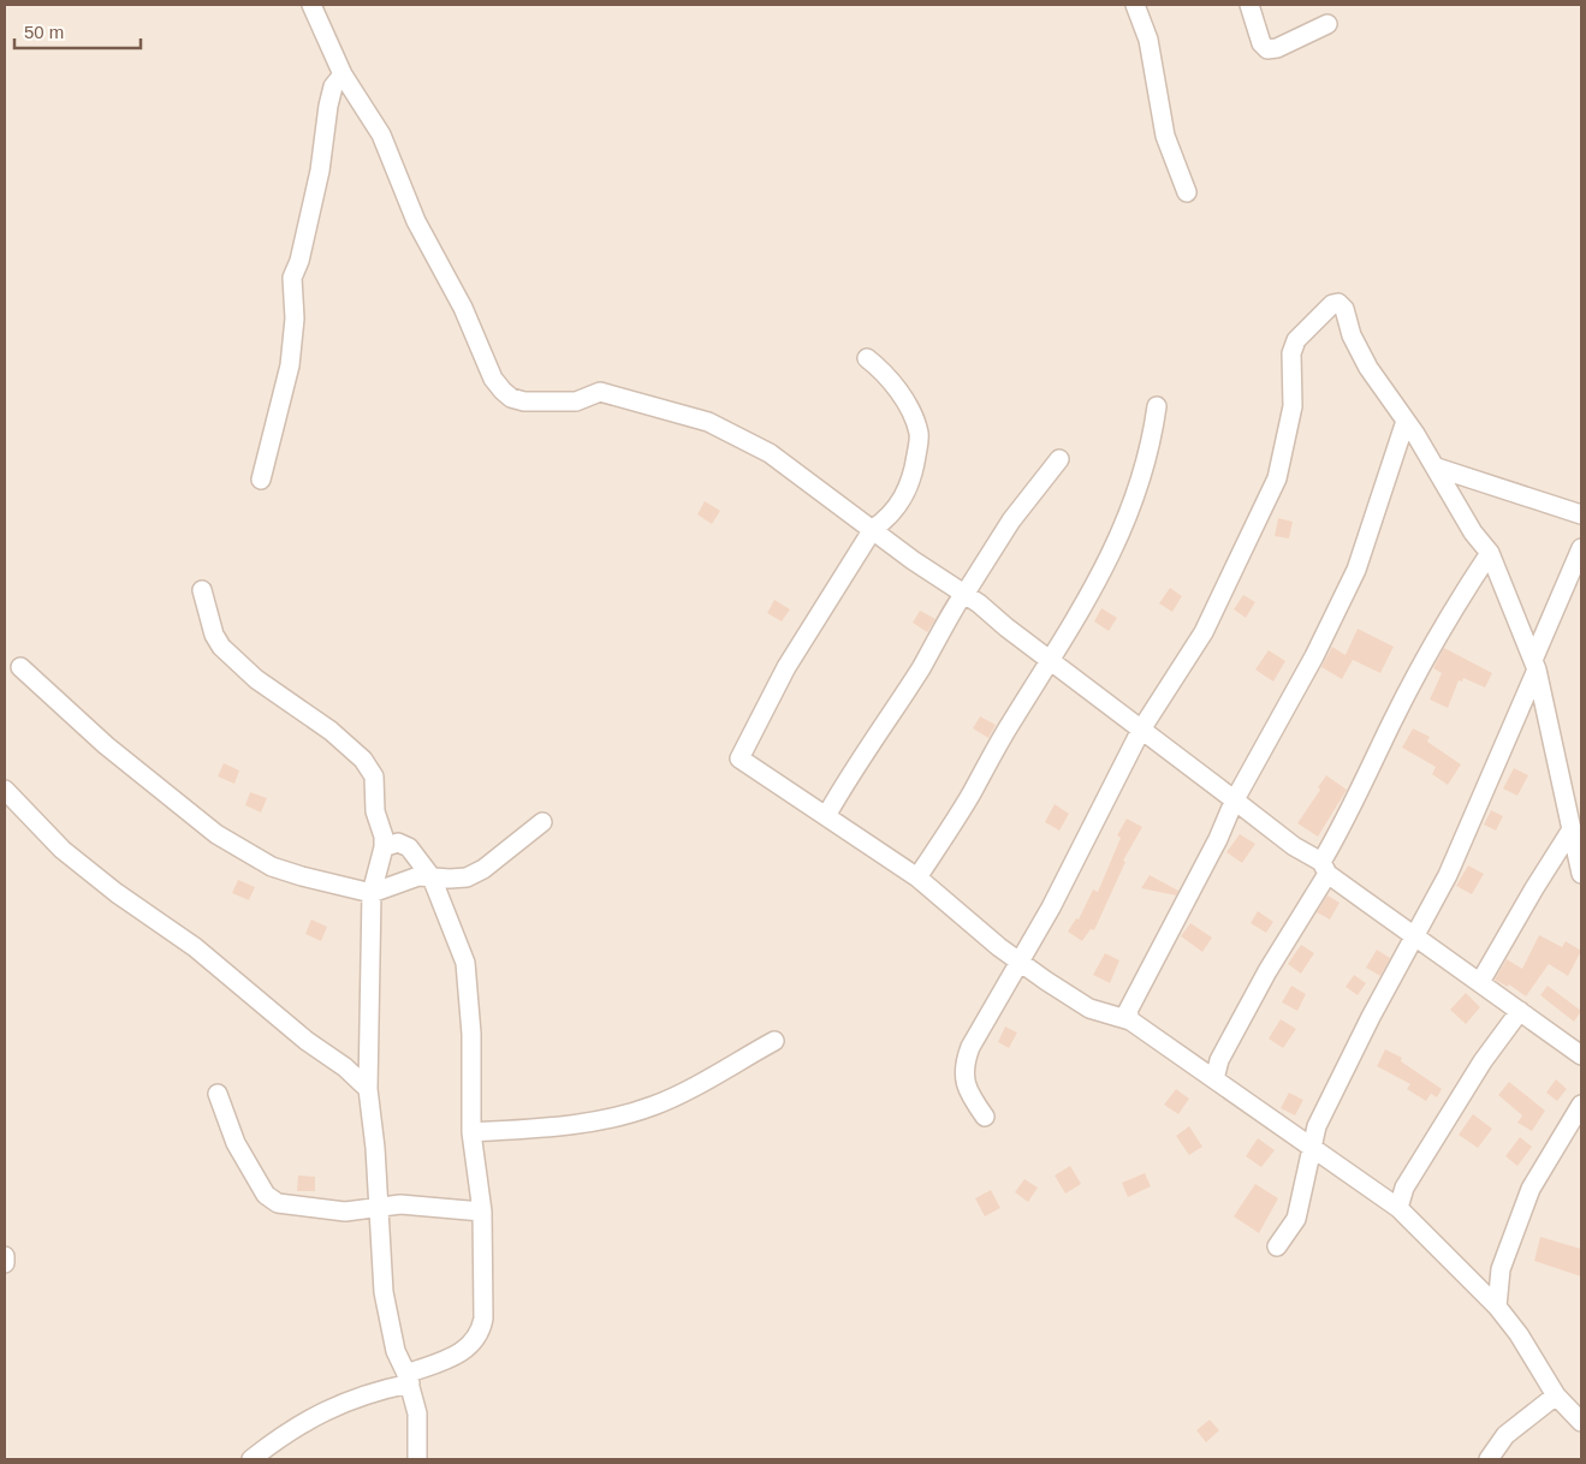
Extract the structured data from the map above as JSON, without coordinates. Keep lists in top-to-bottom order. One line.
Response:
{"scale_bar":"50 m"}
